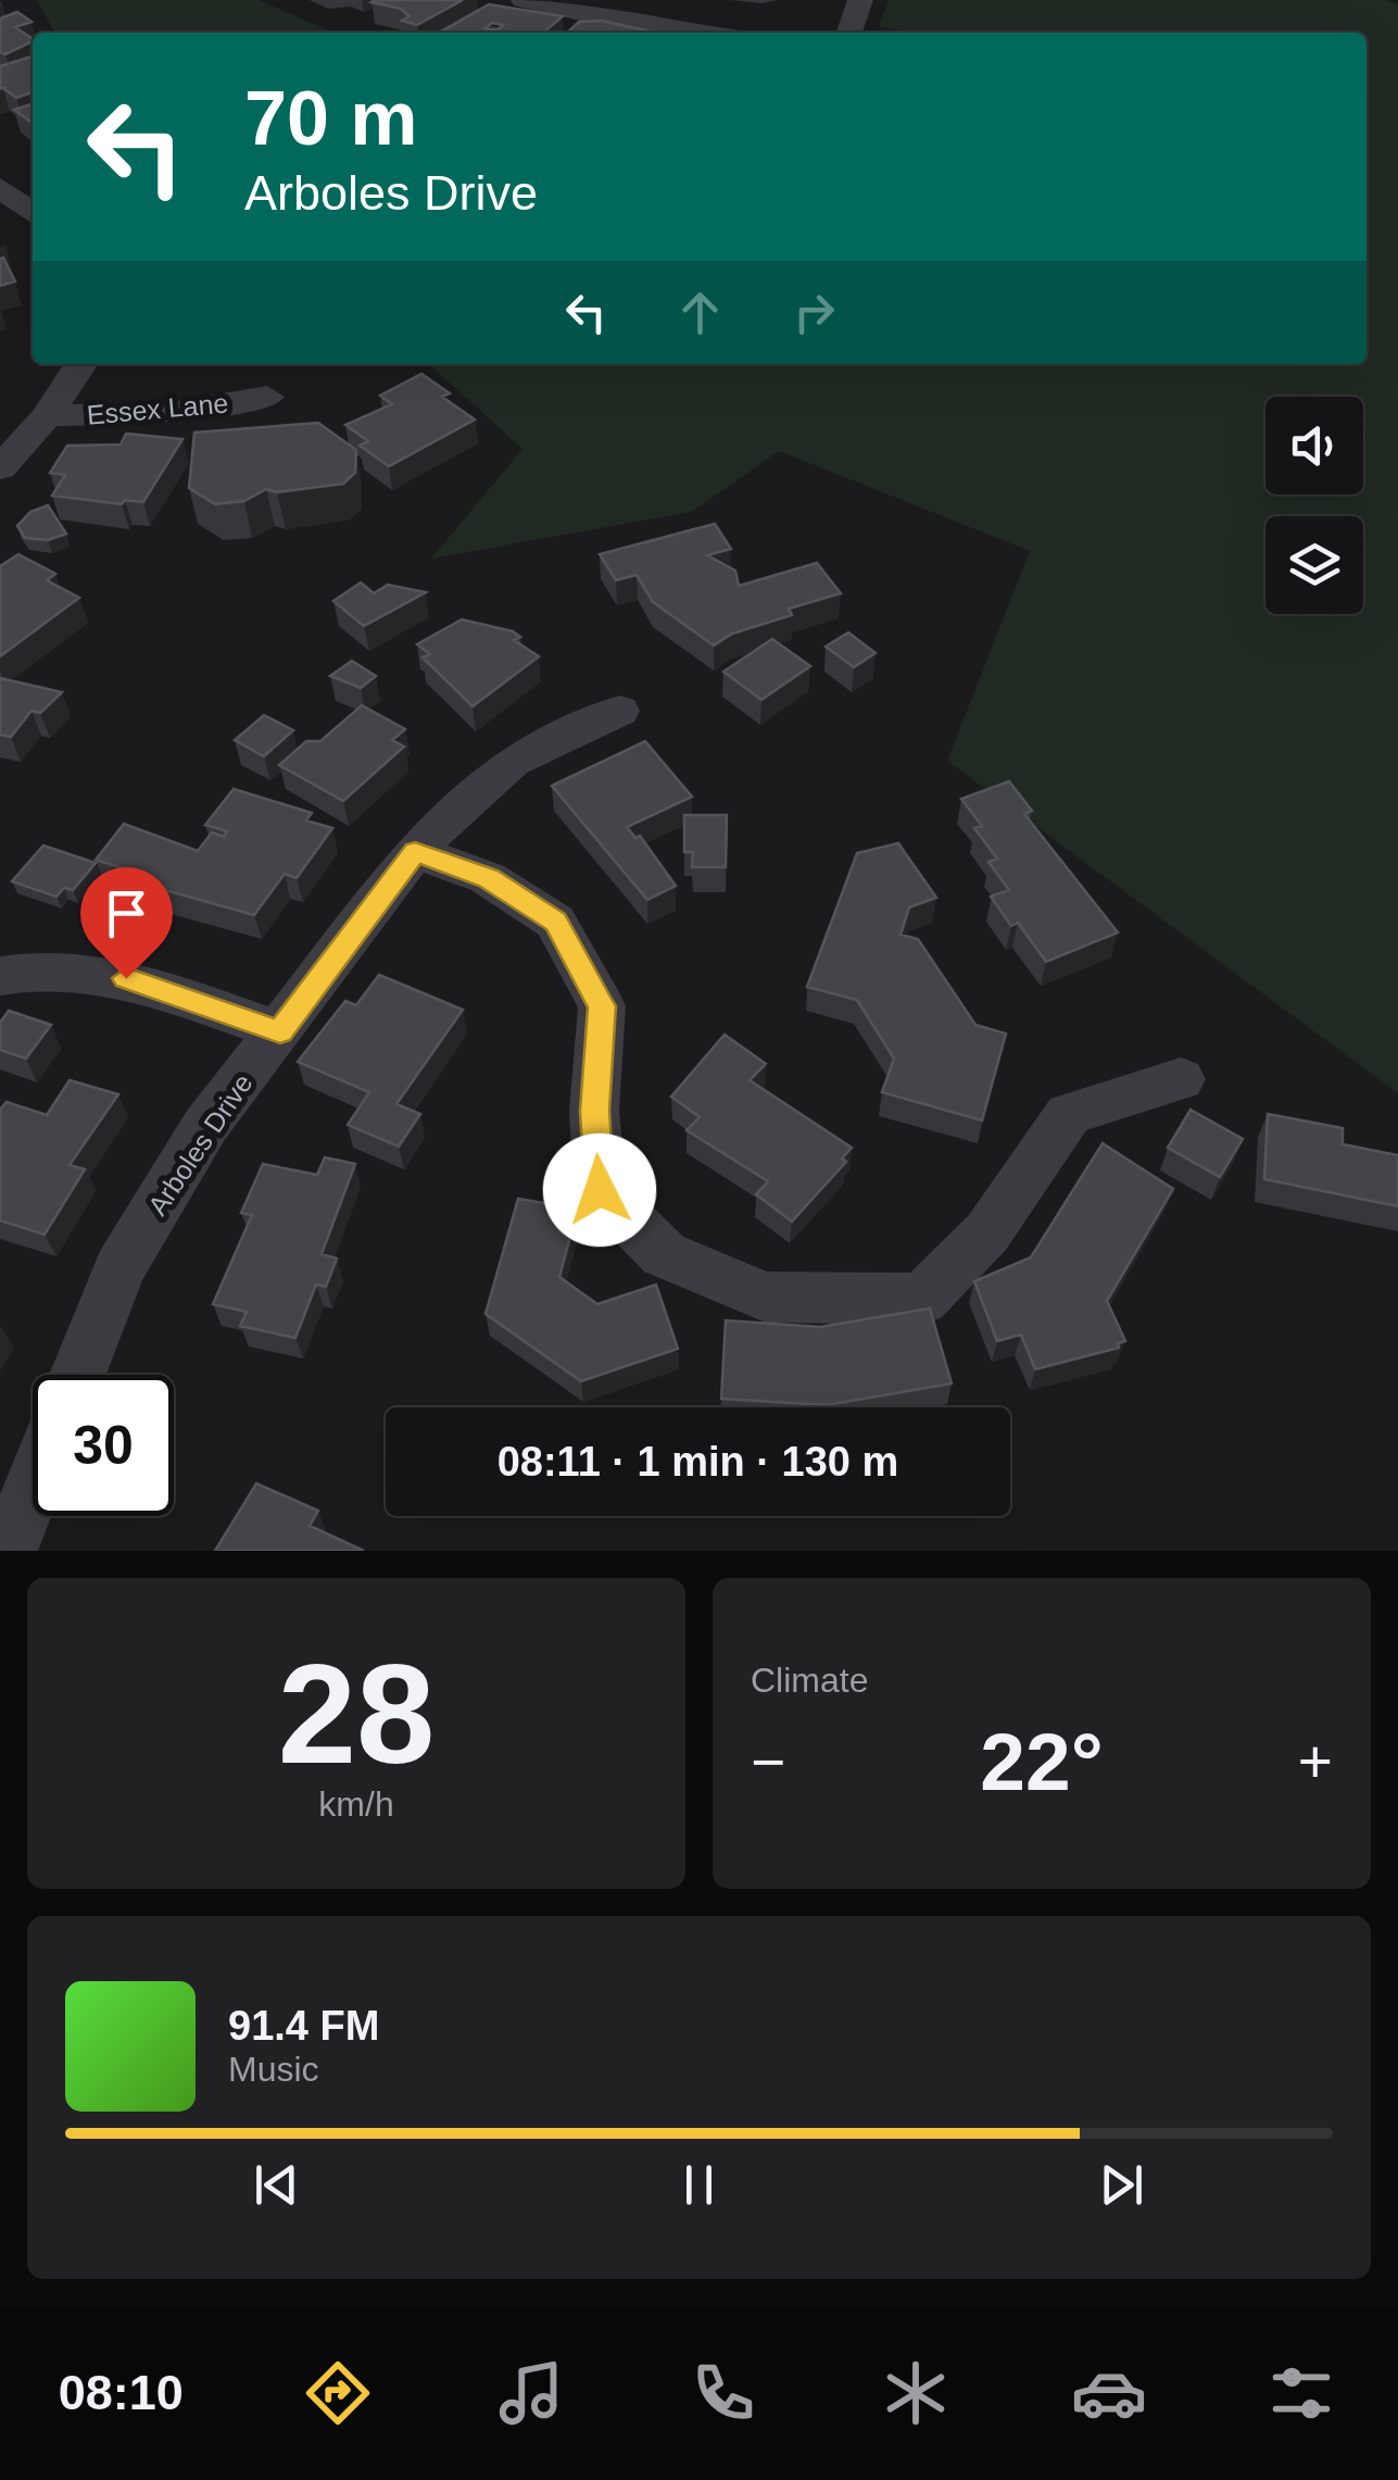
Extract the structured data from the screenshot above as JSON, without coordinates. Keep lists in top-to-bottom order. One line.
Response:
{"streets":{"street":["Essex Lane","Arboles Drive"]},"page":{"turn":["70 m","Arboles Drive"],"limit":"30","trip":"08:11 · 1 min · 130 m","tile":[["28","km/h"],"Climate"],"heat":["−","22°","+"],"song":["91.4 FM","Music"],"tabs":"08:10"}}
